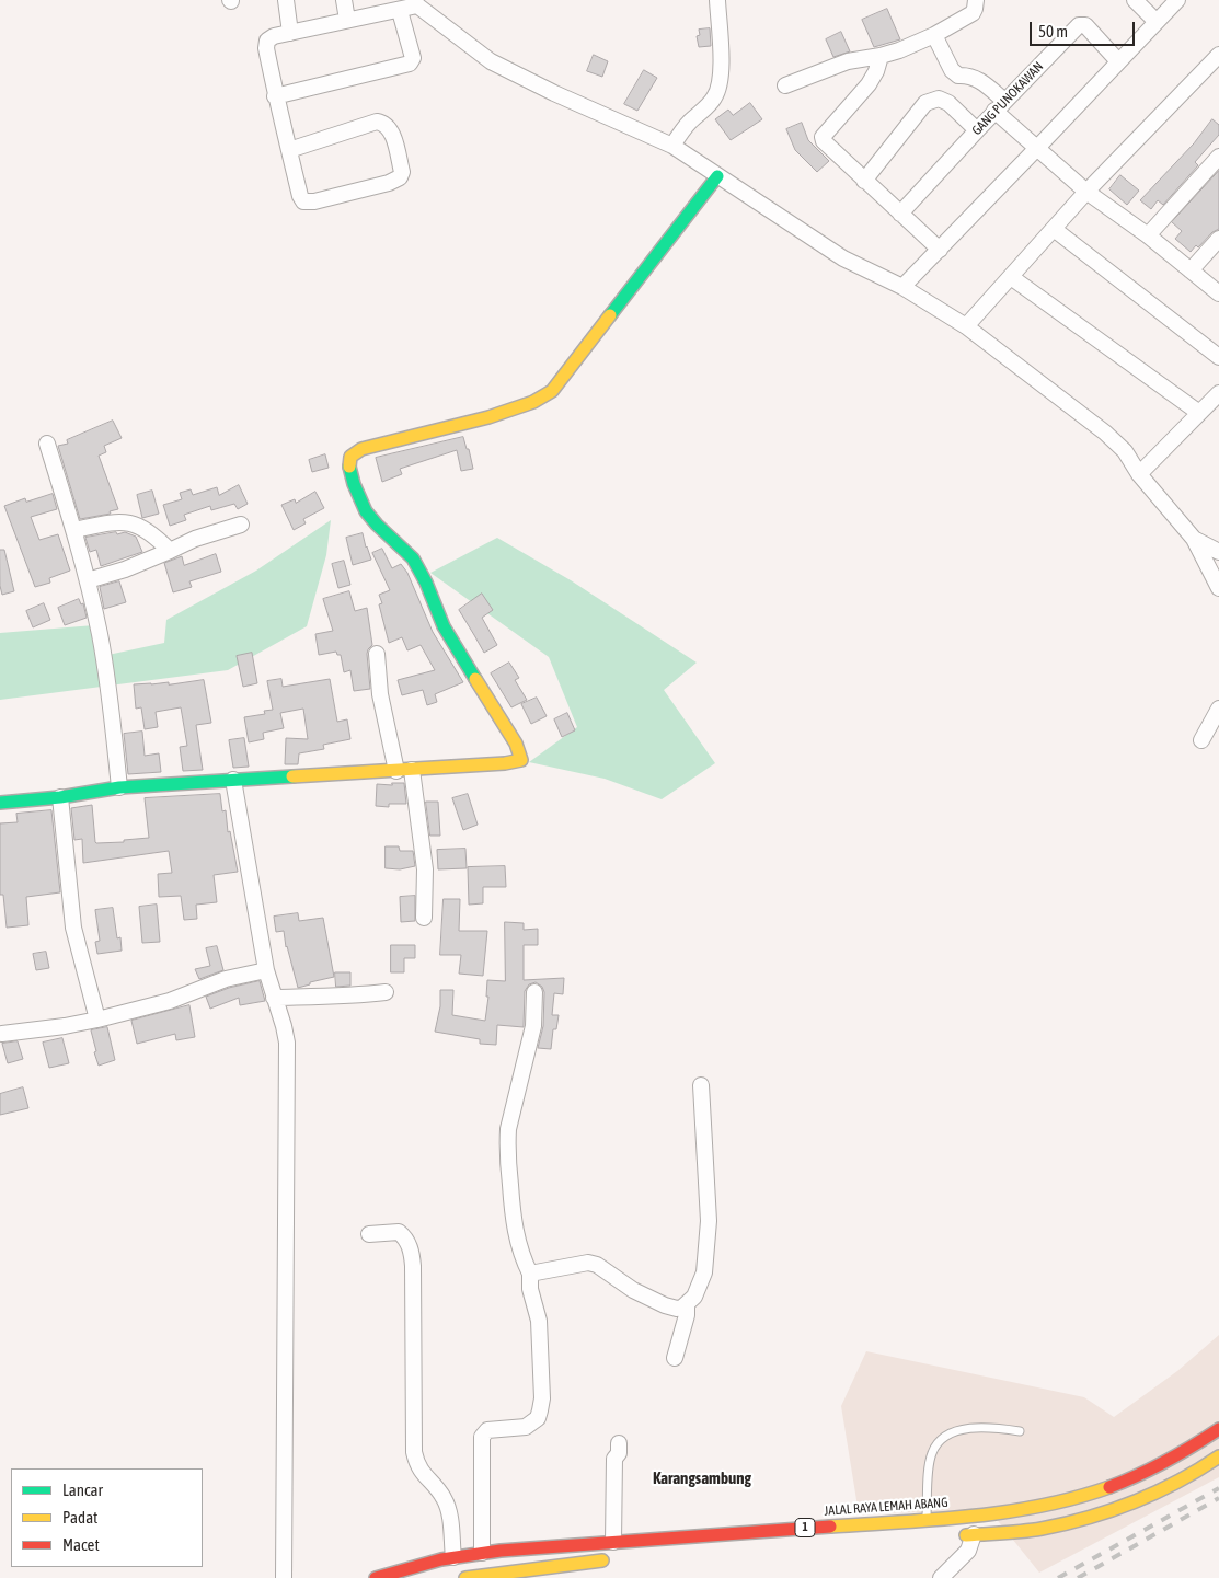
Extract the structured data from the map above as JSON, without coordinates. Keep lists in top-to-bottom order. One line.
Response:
{"streets":{"main road":["JALAL RAYA LEMAH ABANG","1"],"street":["GANG PUNOKAWAN"]},"districts":["Karangsambung"],"legend":["Lancar","Padat","Macet"],"scale_bar":"50 m"}
